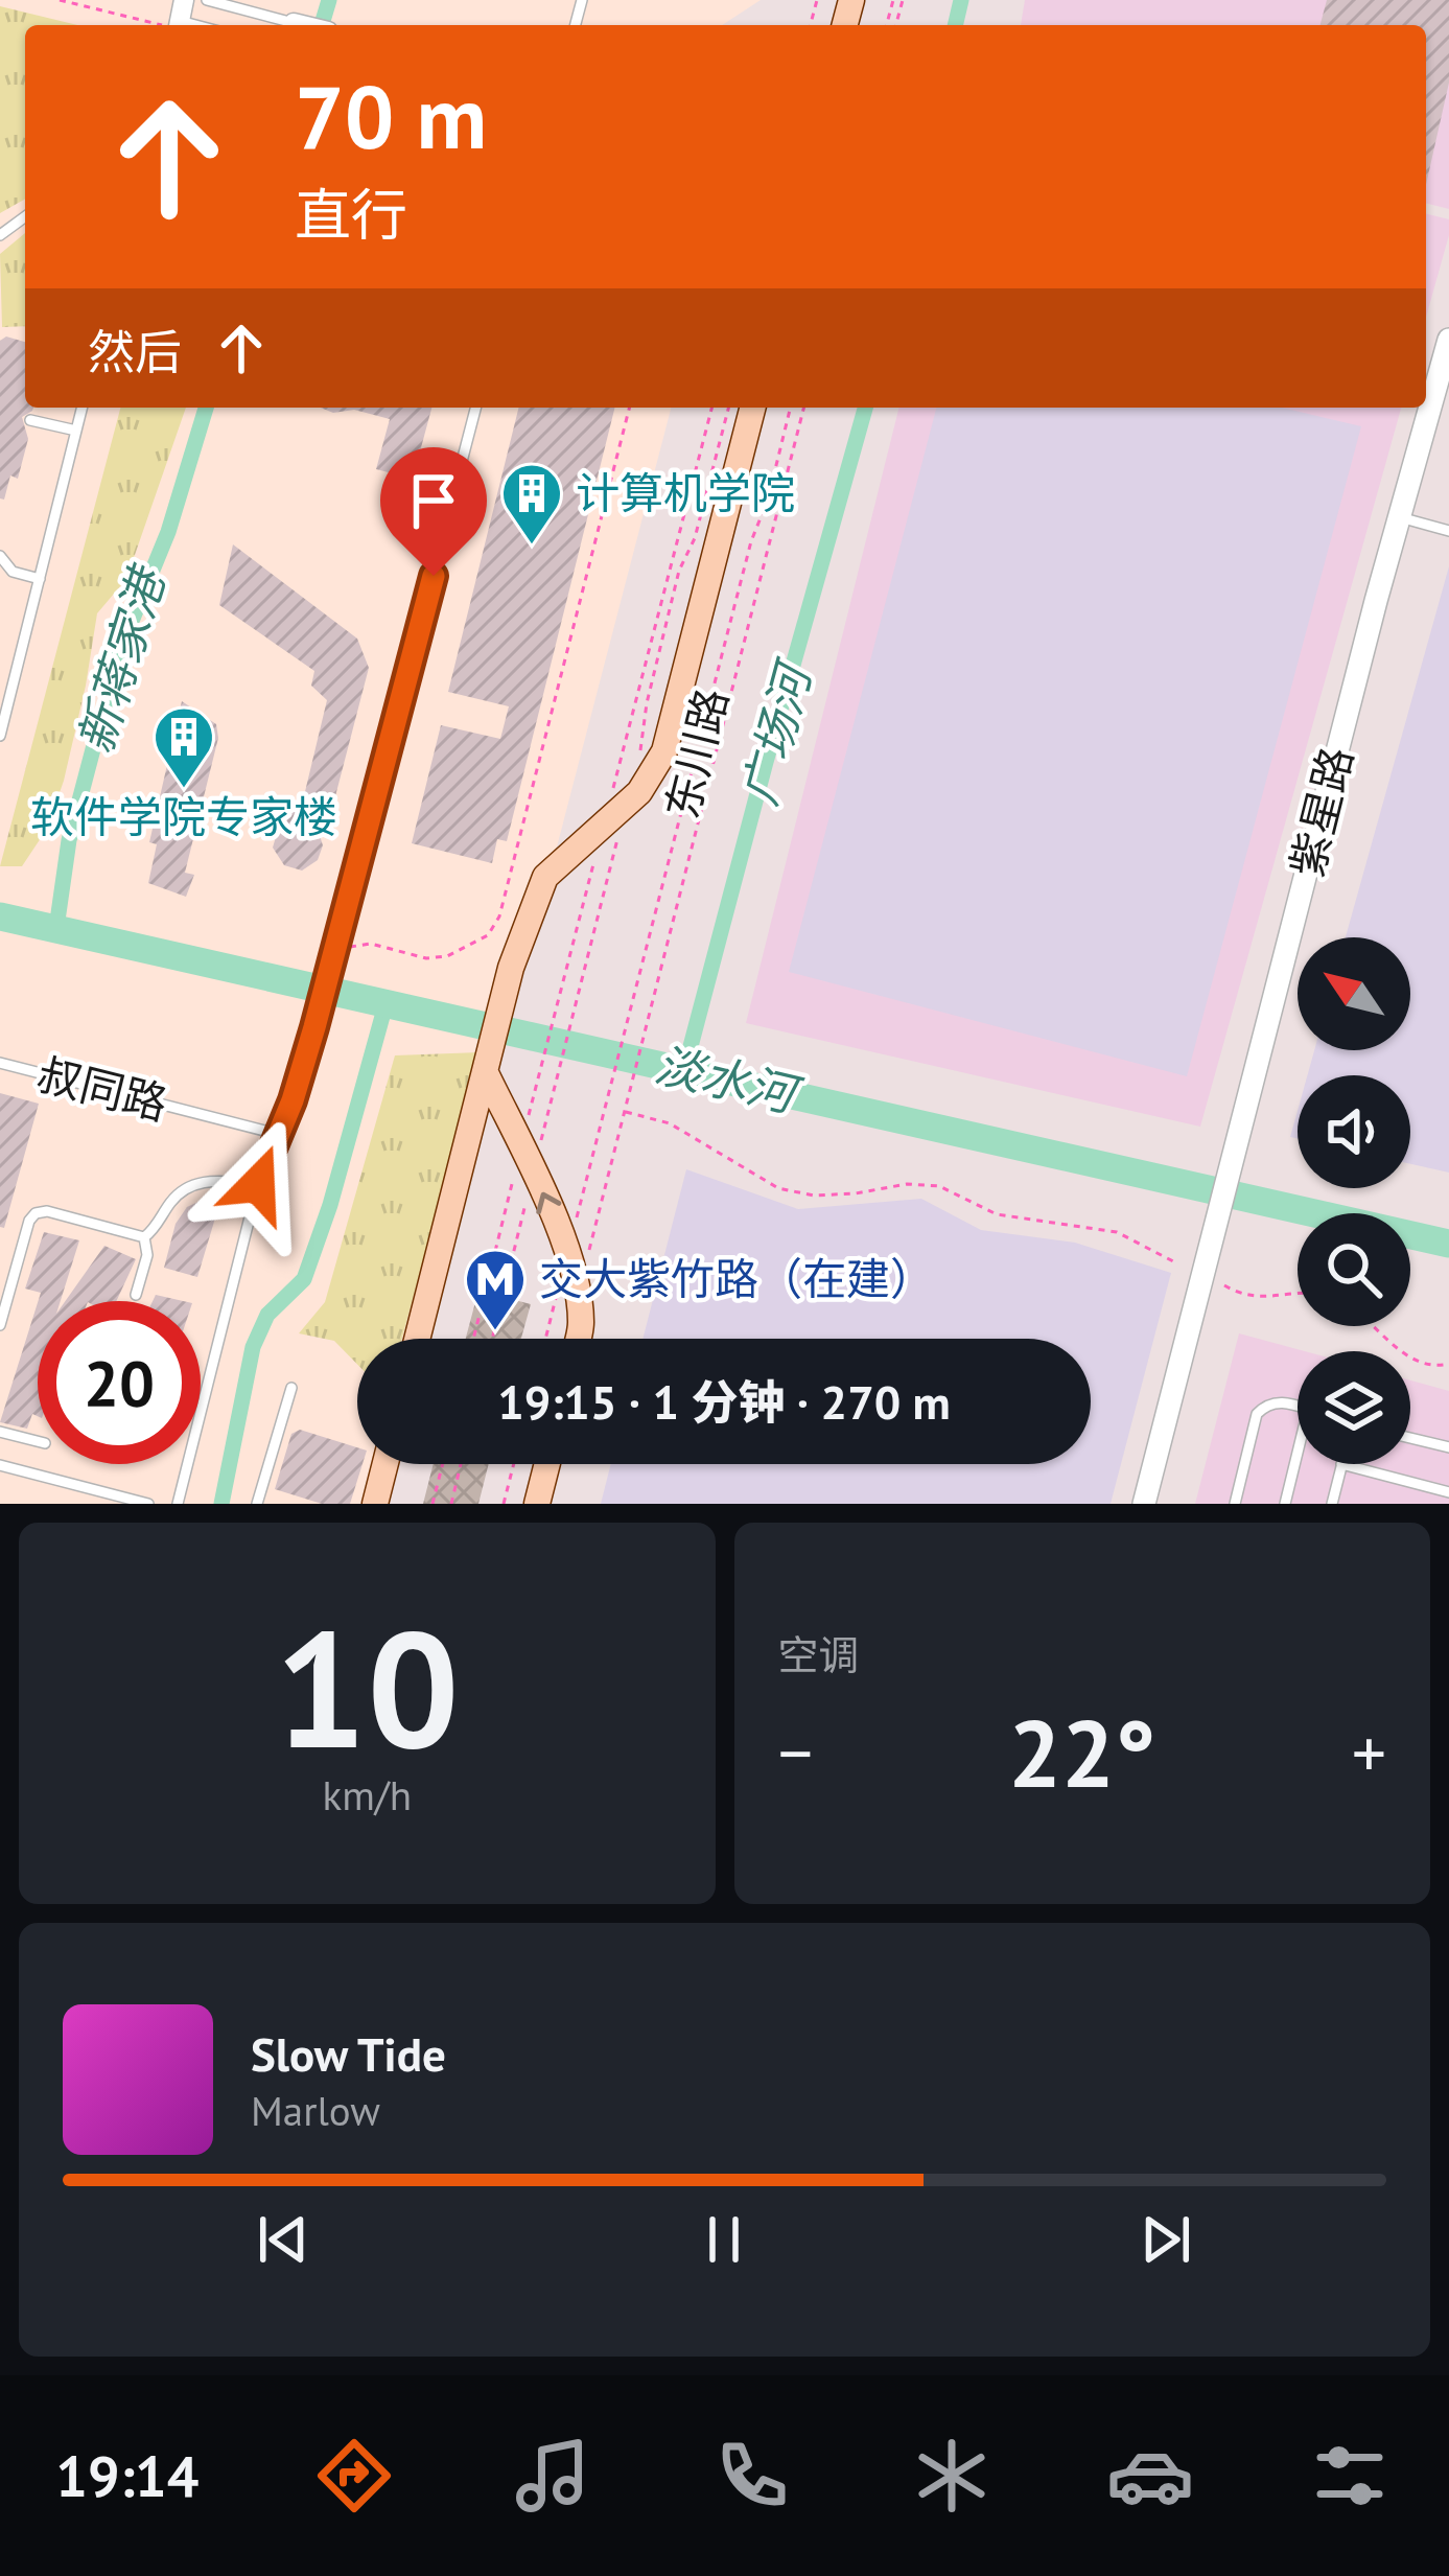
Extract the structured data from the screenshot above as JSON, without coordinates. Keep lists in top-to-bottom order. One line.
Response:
{"streets":{"main road":["东川路"],"street":["紫星路"],"lane":["叔同路"]},"water":["新蒋家港","广场河","淡水河"],"places":{"building":["计算机学院","软件学院专家楼"],"metro station":["交大紫竹路（在建）"]},"north":"top left","page":{"turn":["70 m","直行"],"then":"然后","limit":"20","trip":"19:15 · 1 分钟 · 270 m","tile":[["10","km/h"],"空调"],"heat":["−","22°","+"],"song":["Slow Tide","Marlow"],"tabs":"19:14"}}
